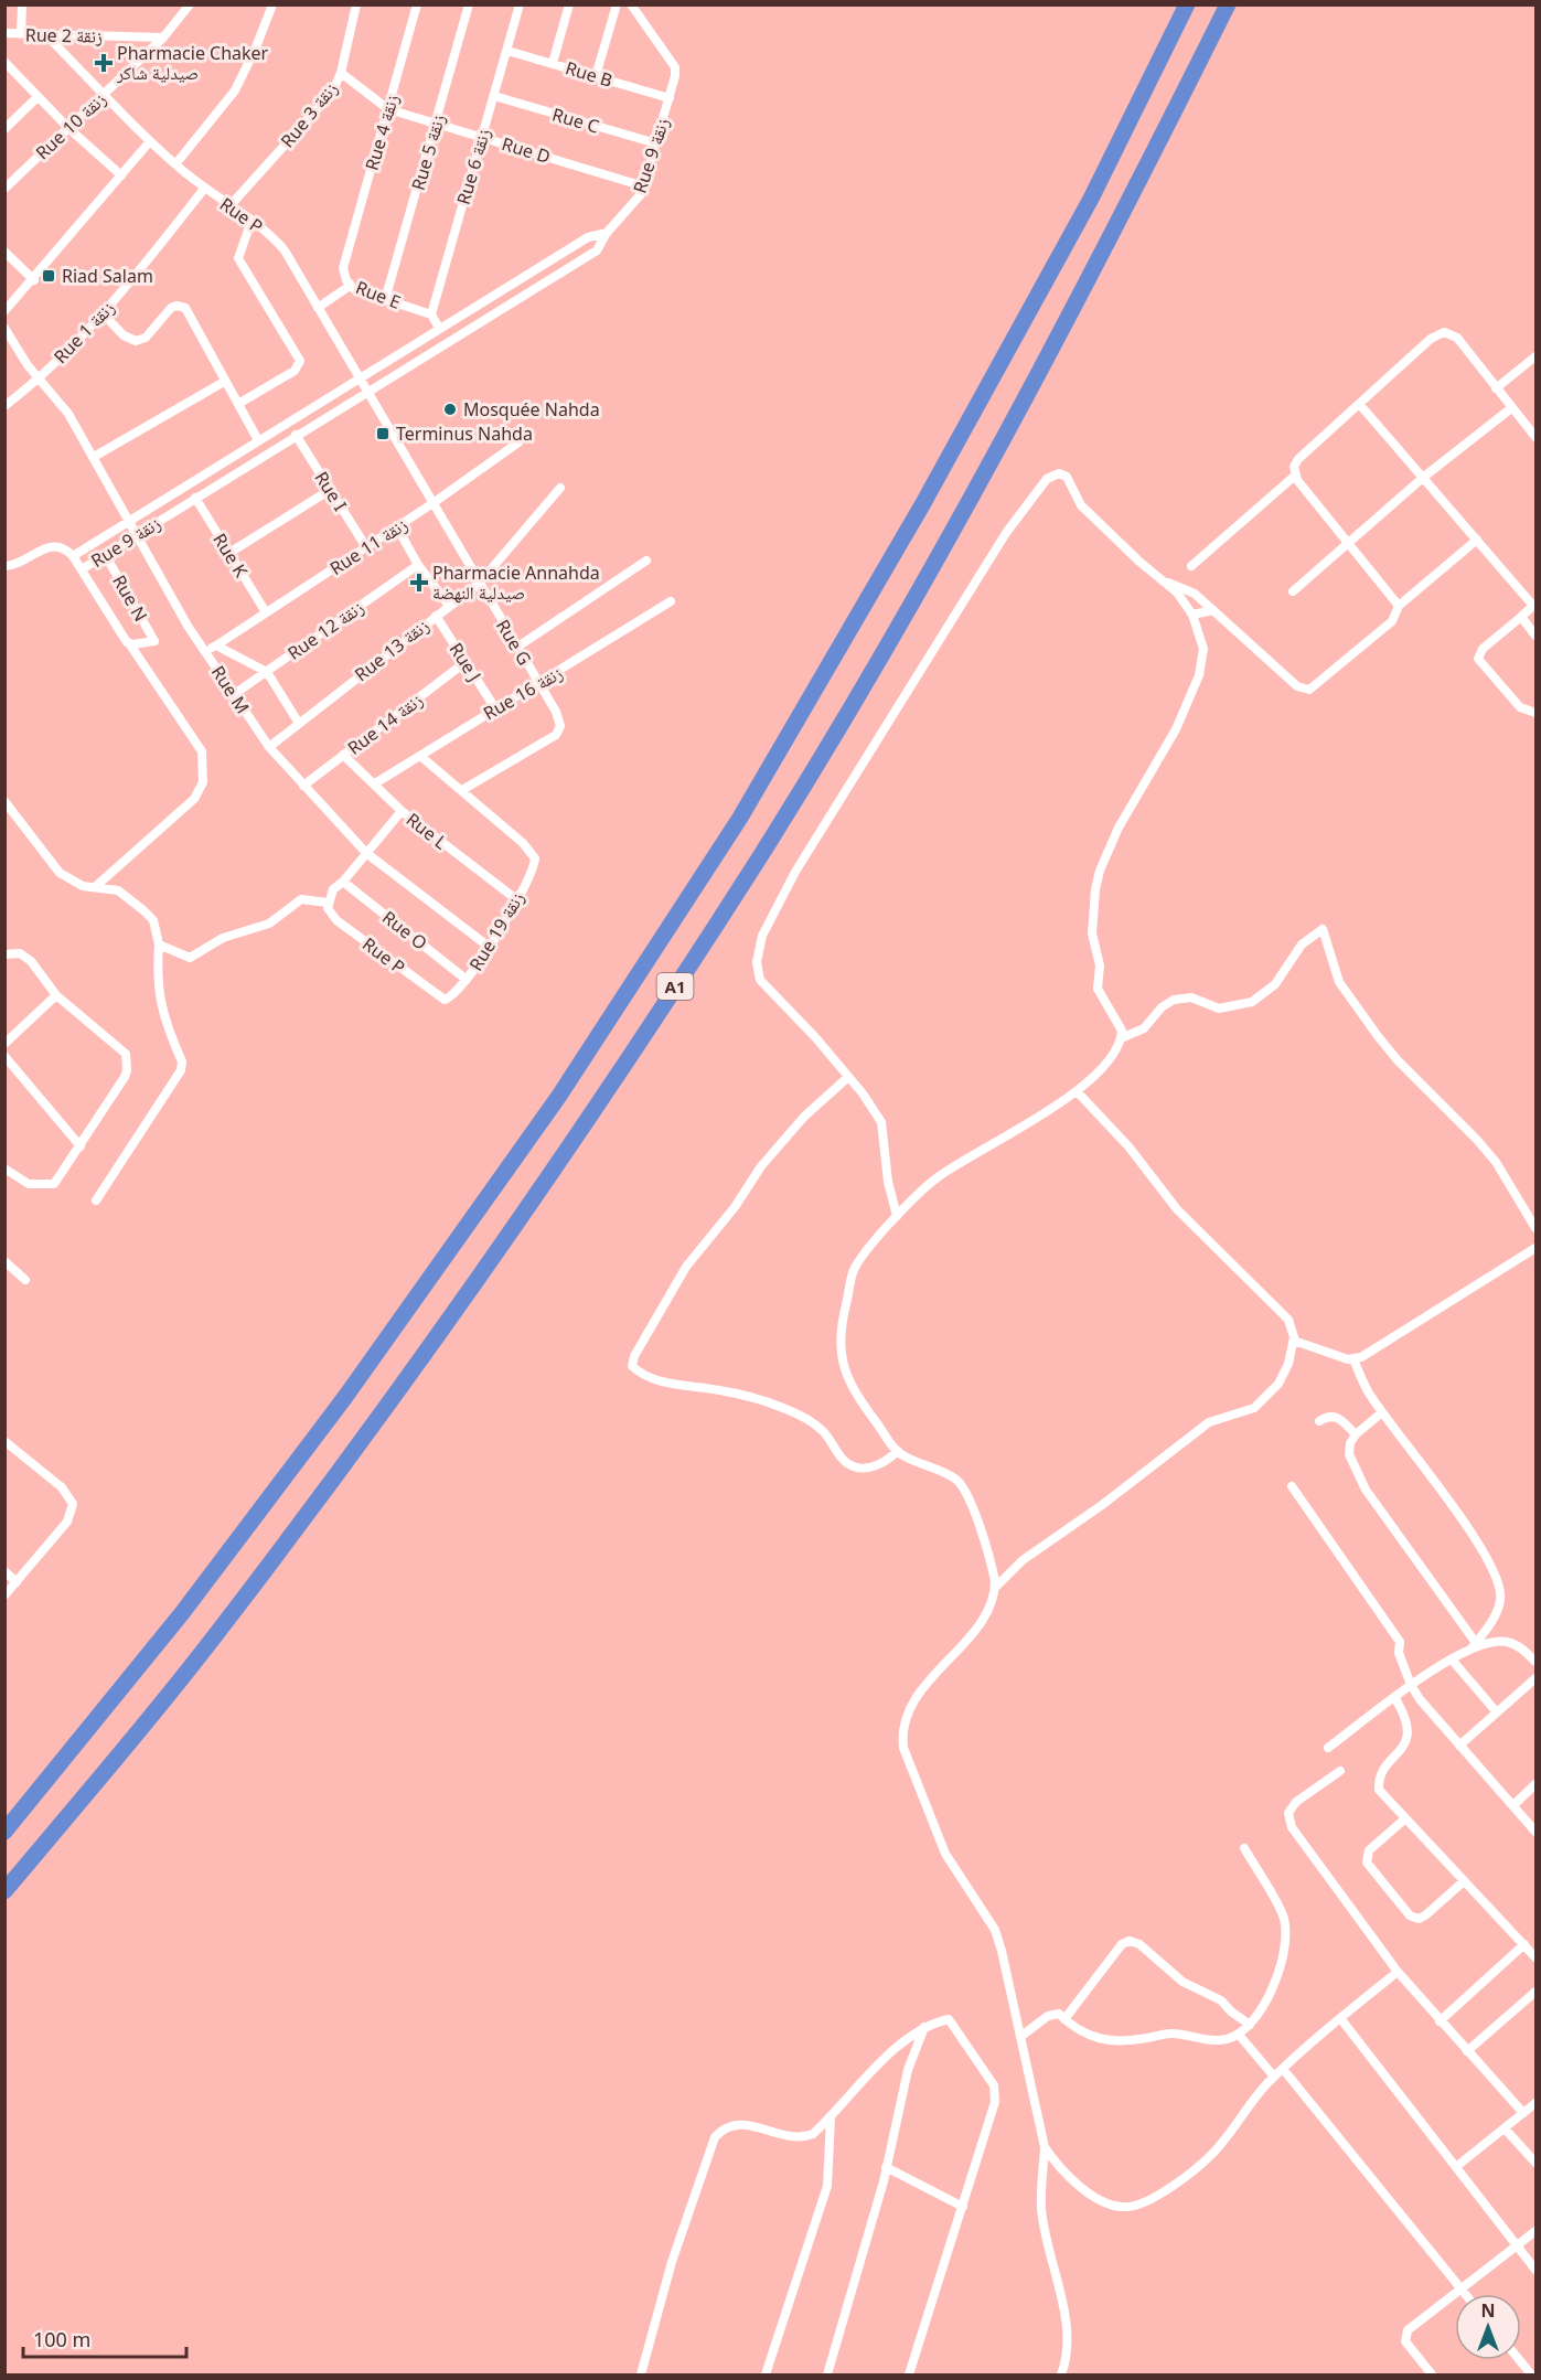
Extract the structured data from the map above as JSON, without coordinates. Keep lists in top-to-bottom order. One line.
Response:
{"streets":{"highway":["A1"],"street":["Rue 2 زنقة","Rue B","Rue 3 زنقة","Rue C","Rue 10 زنقة","Rue 4 زنقة","Rue D","Rue 5 زنقة","Rue 9 زنقة","Rue 6 زنقة","Rue P","Rue E","Rue 1 زنقة","Rue I","Rue 11 زنقة","Rue K","Rue N","Rue 12 زنقة","Rue G","Rue 13 زنقة","Rue J","Rue M","Rue 16 زنقة","Rue 14 زنقة","Rue L","Rue O","Rue 19 زنقة"]},"crossings":[["Rue 2 زنقة","Rue 10 زنقة"],["Rue 2 زنقة","Rue P"],["Rue B","Rue 9 زنقة"],["Rue B","Rue 6 زنقة"],["Rue 3 زنقة","Rue D"],["Rue 3 زنقة","Rue P"],["Rue C","Rue 9 زنقة"],["Rue C","Rue 6 زنقة"],["Rue 10 زنقة","Rue P"],["Rue 4 زنقة","Rue D"],["Rue 4 زنقة","Rue E"],["Rue D","Rue 5 زنقة"],["Rue D","Rue 9 زنقة"],["Rue D","Rue 6 زنقة"],["Rue 5 زنقة","Rue E"],["Rue 9 زنقة","Rue P"],["Rue 9 زنقة","Rue I"],["Rue 9 زنقة","Rue K"],["Rue 9 زنقة","Rue N"],["Rue 9 زنقة","Rue M"],["Rue 6 زنقة","Rue E"],["Rue P","Rue 1 زنقة"],["Rue P","Rue G"],["Rue P","Rue 19 زنقة"],["Rue 1 زنقة","Rue M"],["Rue I","Rue 11 زنقة"],["Rue 11 زنقة","Rue K"],["Rue 11 زنقة","Rue G"],["Rue 12 زنقة","Rue M"],["Rue G","Rue 13 زنقة"],["Rue G","Rue 16 زنقة"],["Rue G","Rue 19 زنقة"],["Rue 13 زنقة","Rue J"],["Rue 13 زنقة","Rue M"],["Rue J","Rue 16 زنقة"],["Rue J","Rue 14 زنقة"],["Rue M","Rue 14 زنقة"],["Rue M","Rue 19 زنقة"],["Rue 16 زنقة","Rue L"],["Rue 14 زنقة","Rue L"],["Rue L","Rue 19 زنقة"],["Rue O","Rue 19 زنقة"]],"places":{"health":["Pharmacie Chaker صيدلية شاكر","Pharmacie Annahda صيدلية النهضة"],"transit":["Riad Salam","Terminus Nahda"],"other":["Mosquée Nahda"]},"scale_bar":"100 m","north":"top"}
